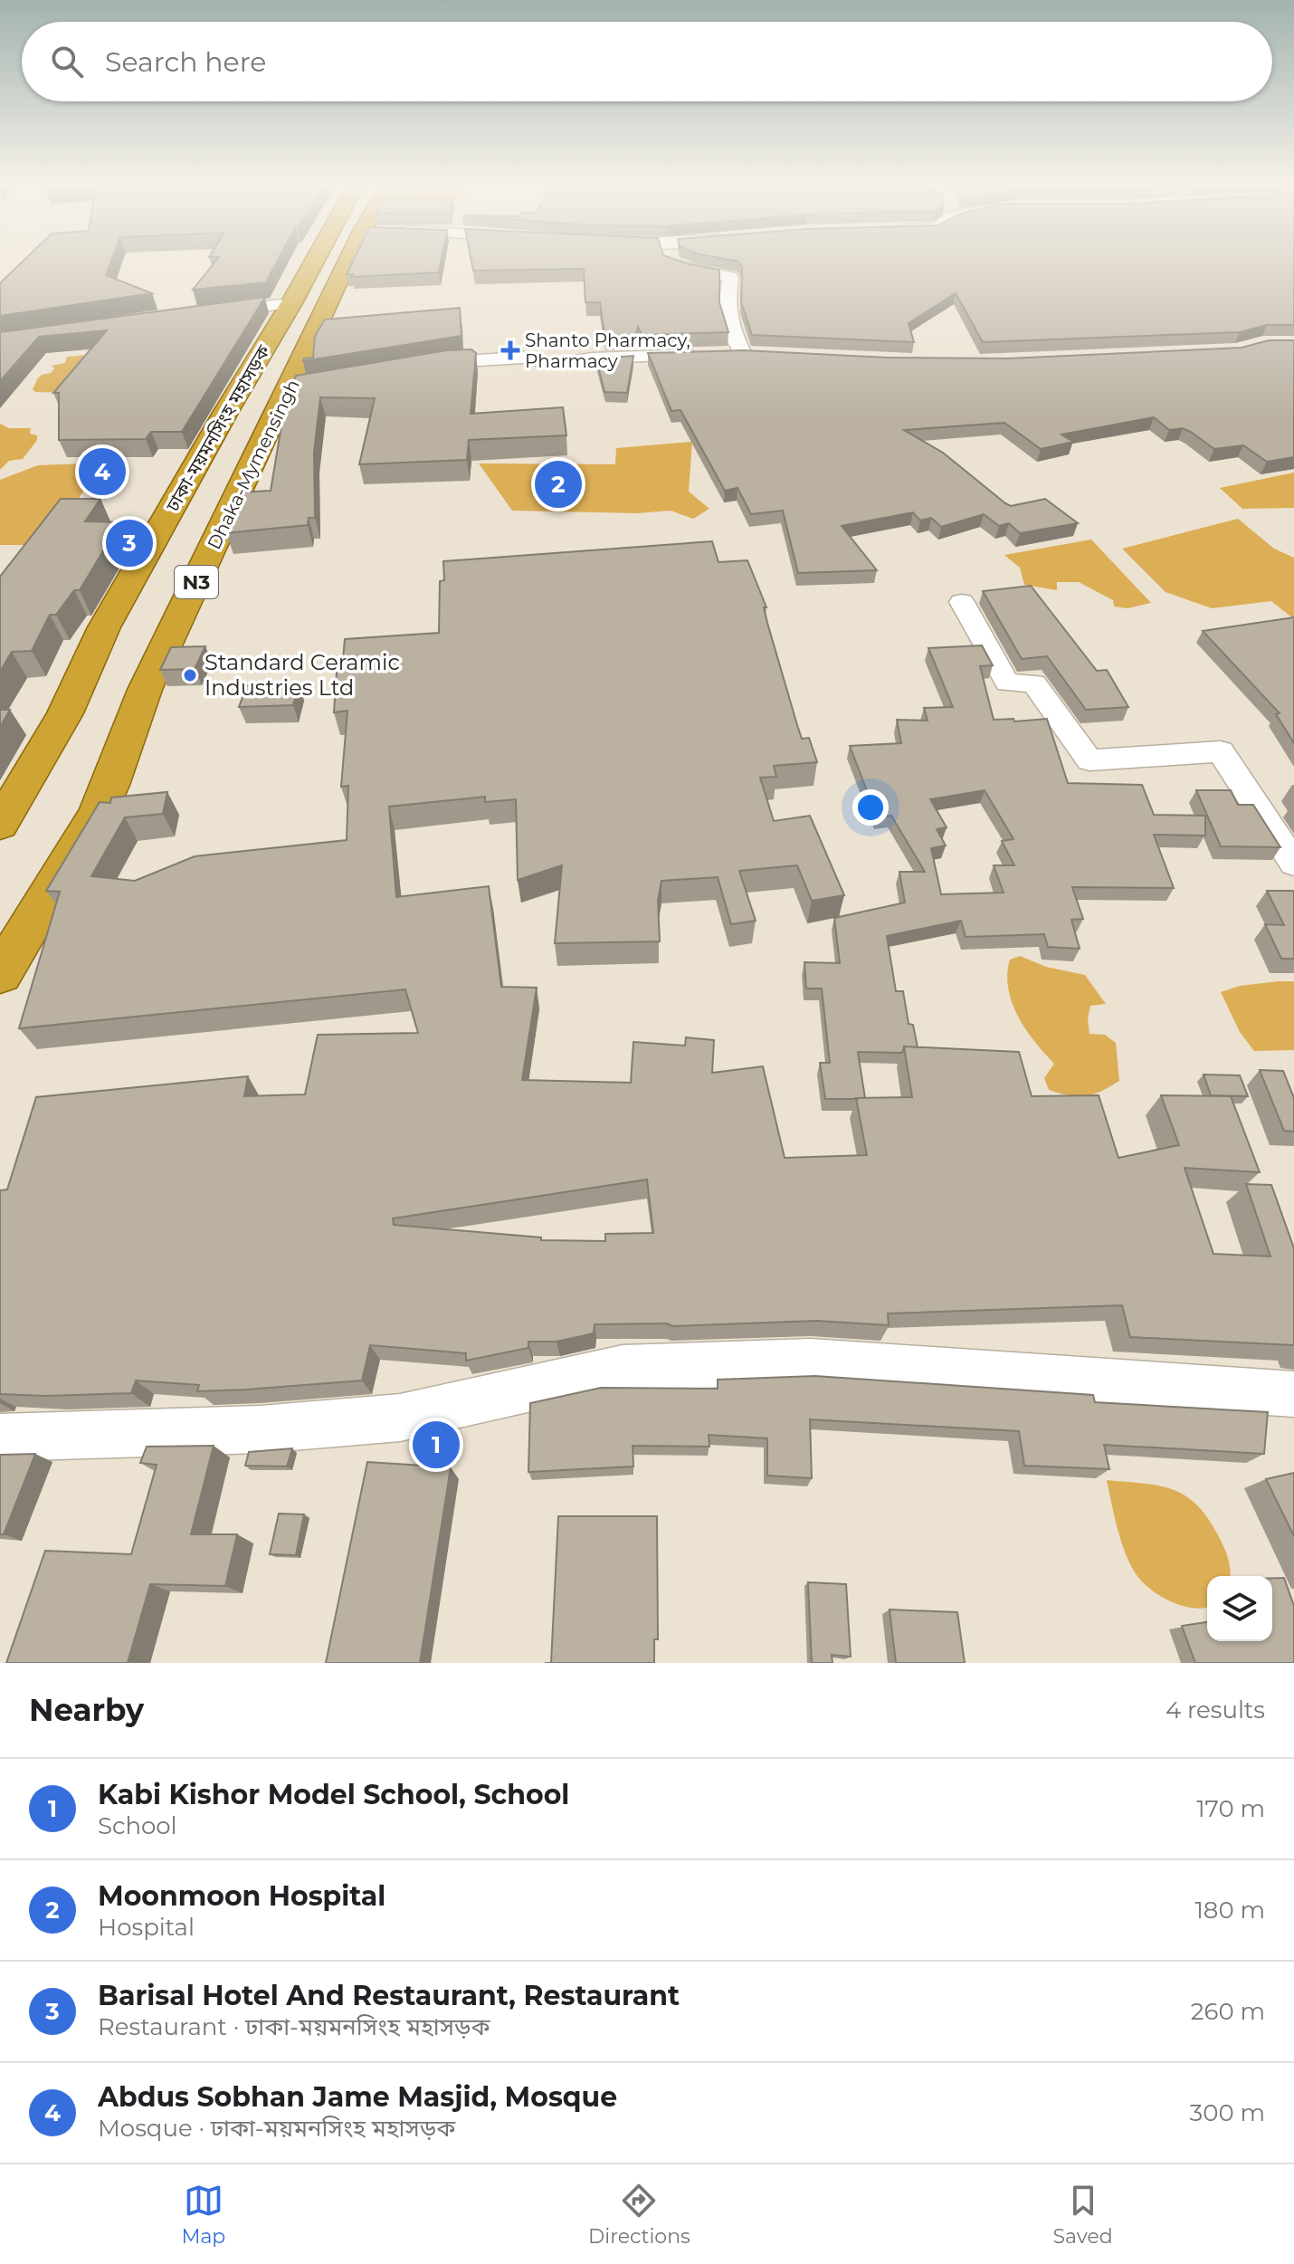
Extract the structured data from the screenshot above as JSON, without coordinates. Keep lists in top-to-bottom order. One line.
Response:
{"streets":{"highway":["ঢাকা-ময়মনসিংহ মহাসড়ক","Dhaka-Mymensingh","N3"]},"places":{"health":["Shanto Pharmacy, Pharmacy"],"other":["Standard Ceramic Industries Ltd"]},"page":{"search":"Search here","pins":["4","2","3","1"],"heading":["Nearby","4 results"],"list":[{"mark":"1","name":"Kabi Kishor Model School, School","note":"School","value":"170 m"},{"mark":"2","name":"Moonmoon Hospital","note":"Hospital","value":"180 m"},{"mark":"3","name":"Barisal Hotel And Restaurant, Restaurant","note":"Restaurant · ঢাকা-ময়মনসিংহ মহাসড়ক","value":"260 m"},{"mark":"4","name":"Abdus Sobhan Jame Masjid, Mosque","note":"Mosque · ঢাকা-ময়মনসিংহ মহাসড়ক","value":"300 m"}],"nav":["Map","Directions","Saved"]}}
